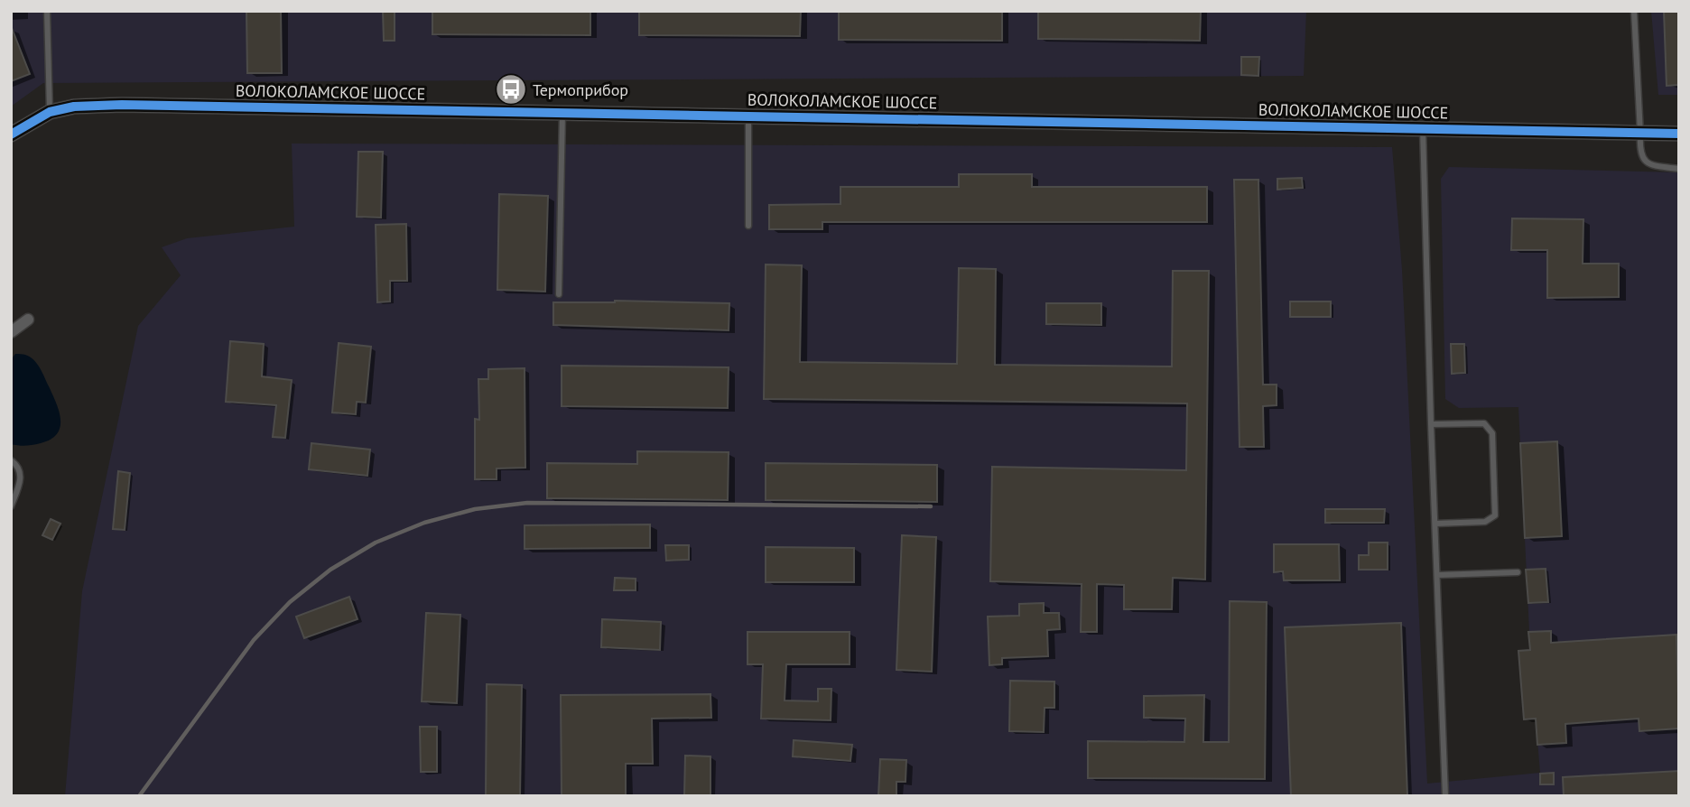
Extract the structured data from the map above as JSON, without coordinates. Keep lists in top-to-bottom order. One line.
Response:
{"streets":{"street":["ВОЛОКОЛАМСКОЕ ШОССЕ"]},"places":{"bus stop":["Термоприбор"]}}
